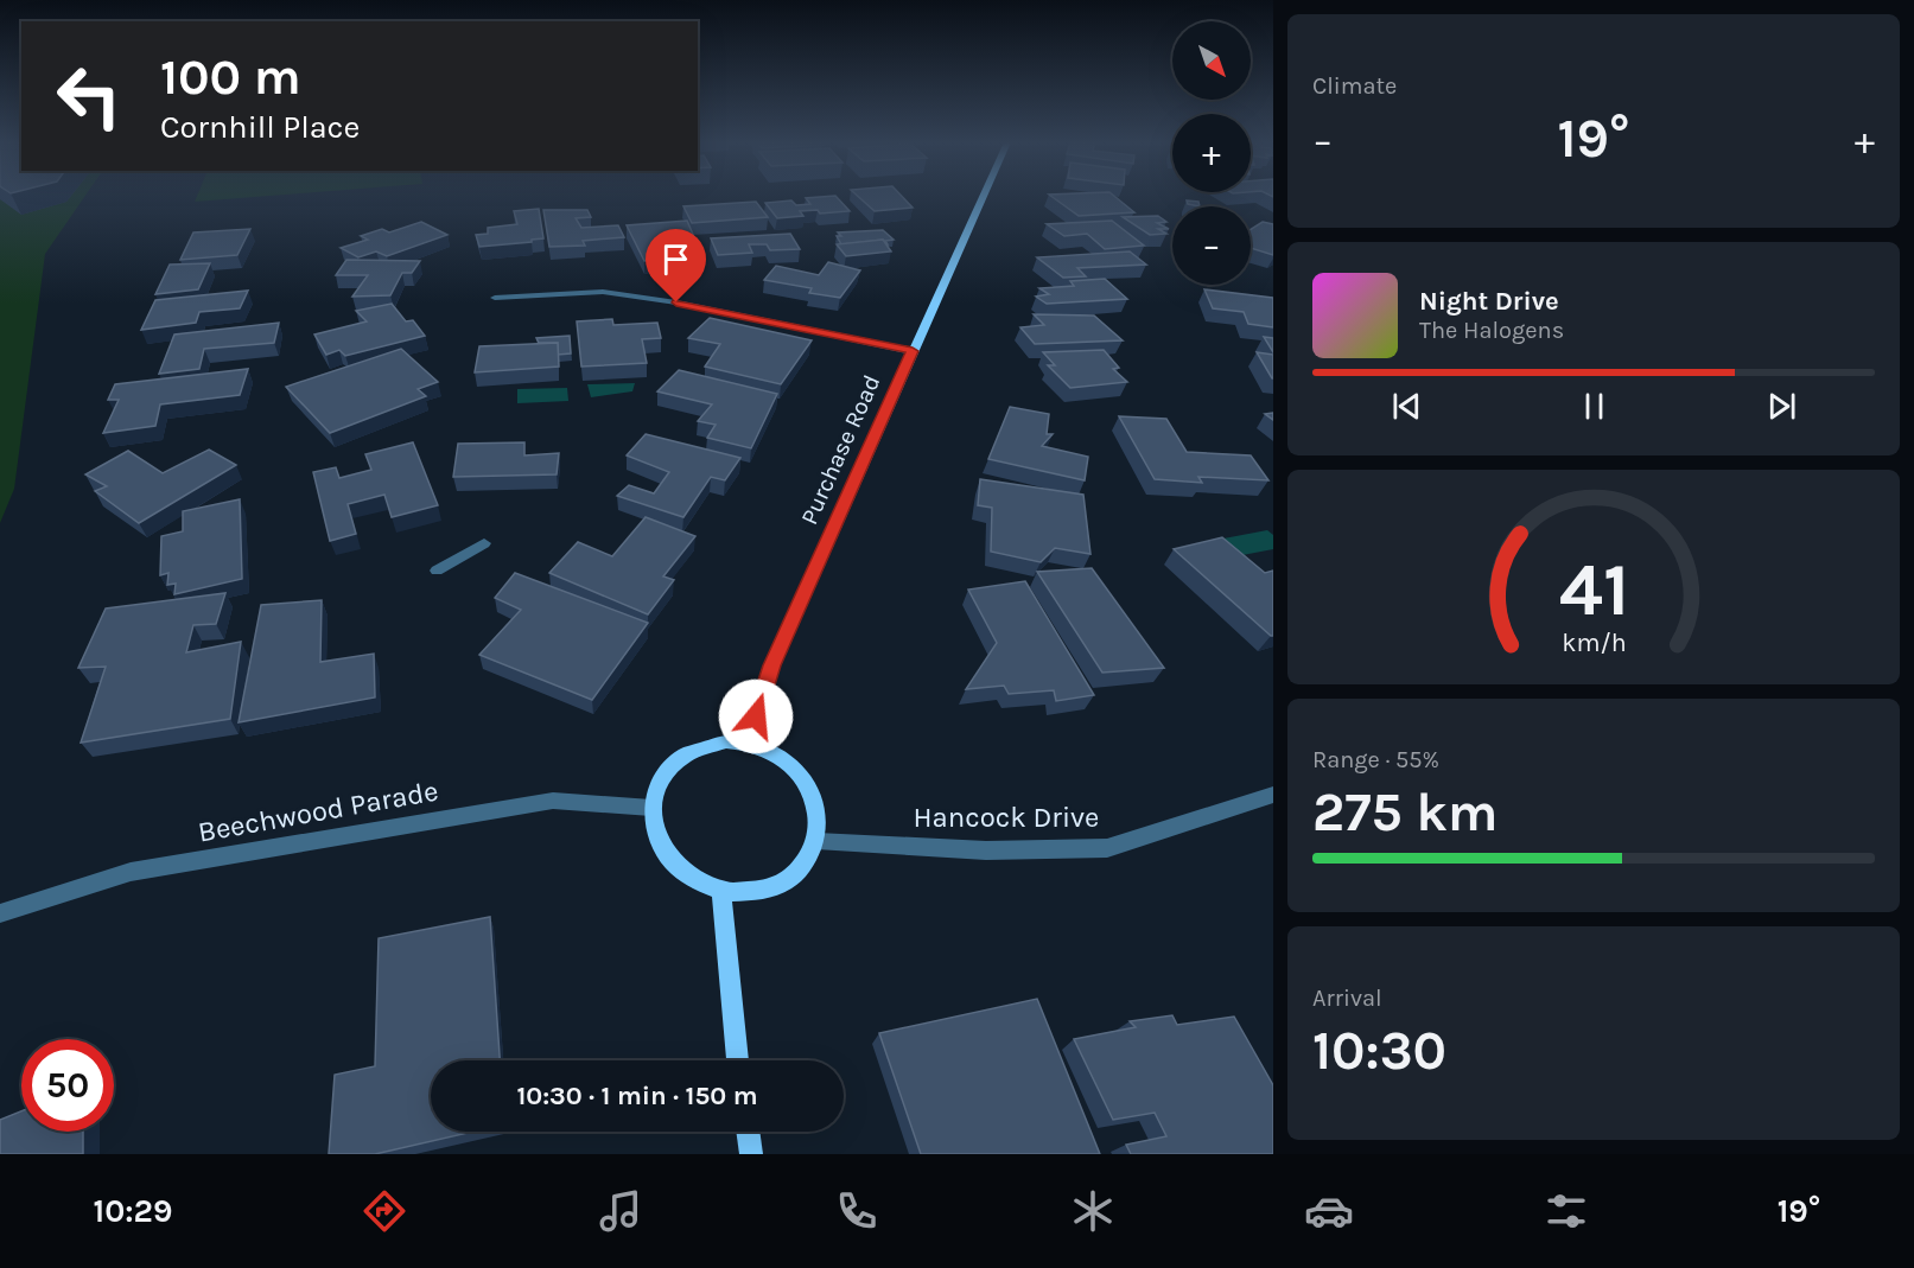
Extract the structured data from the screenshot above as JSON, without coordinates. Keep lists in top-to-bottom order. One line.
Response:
{"streets":{"main road":["Purchase Road"],"street":["Beechwood Parade","Hancock Drive"]},"crossings":[["Purchase Road","Beechwood Parade"],["Purchase Road","Hancock Drive"],["Beechwood Parade","Hancock Drive"]],"north":"bottom right","page":{"tile":["Climate",["Range · 55%","275 km"],["Arrival","10:30"]],"map_buttons":["+","−"],"turn":["100 m","Cornhill Place"],"heat":["−","19°","+"],"song":["Night Drive","The Halogens"],"limit":"50","trip":"10:30 · 1 min · 150 m","tabs":["10:29","19°"],"gauge":["41","km/h"]}}
